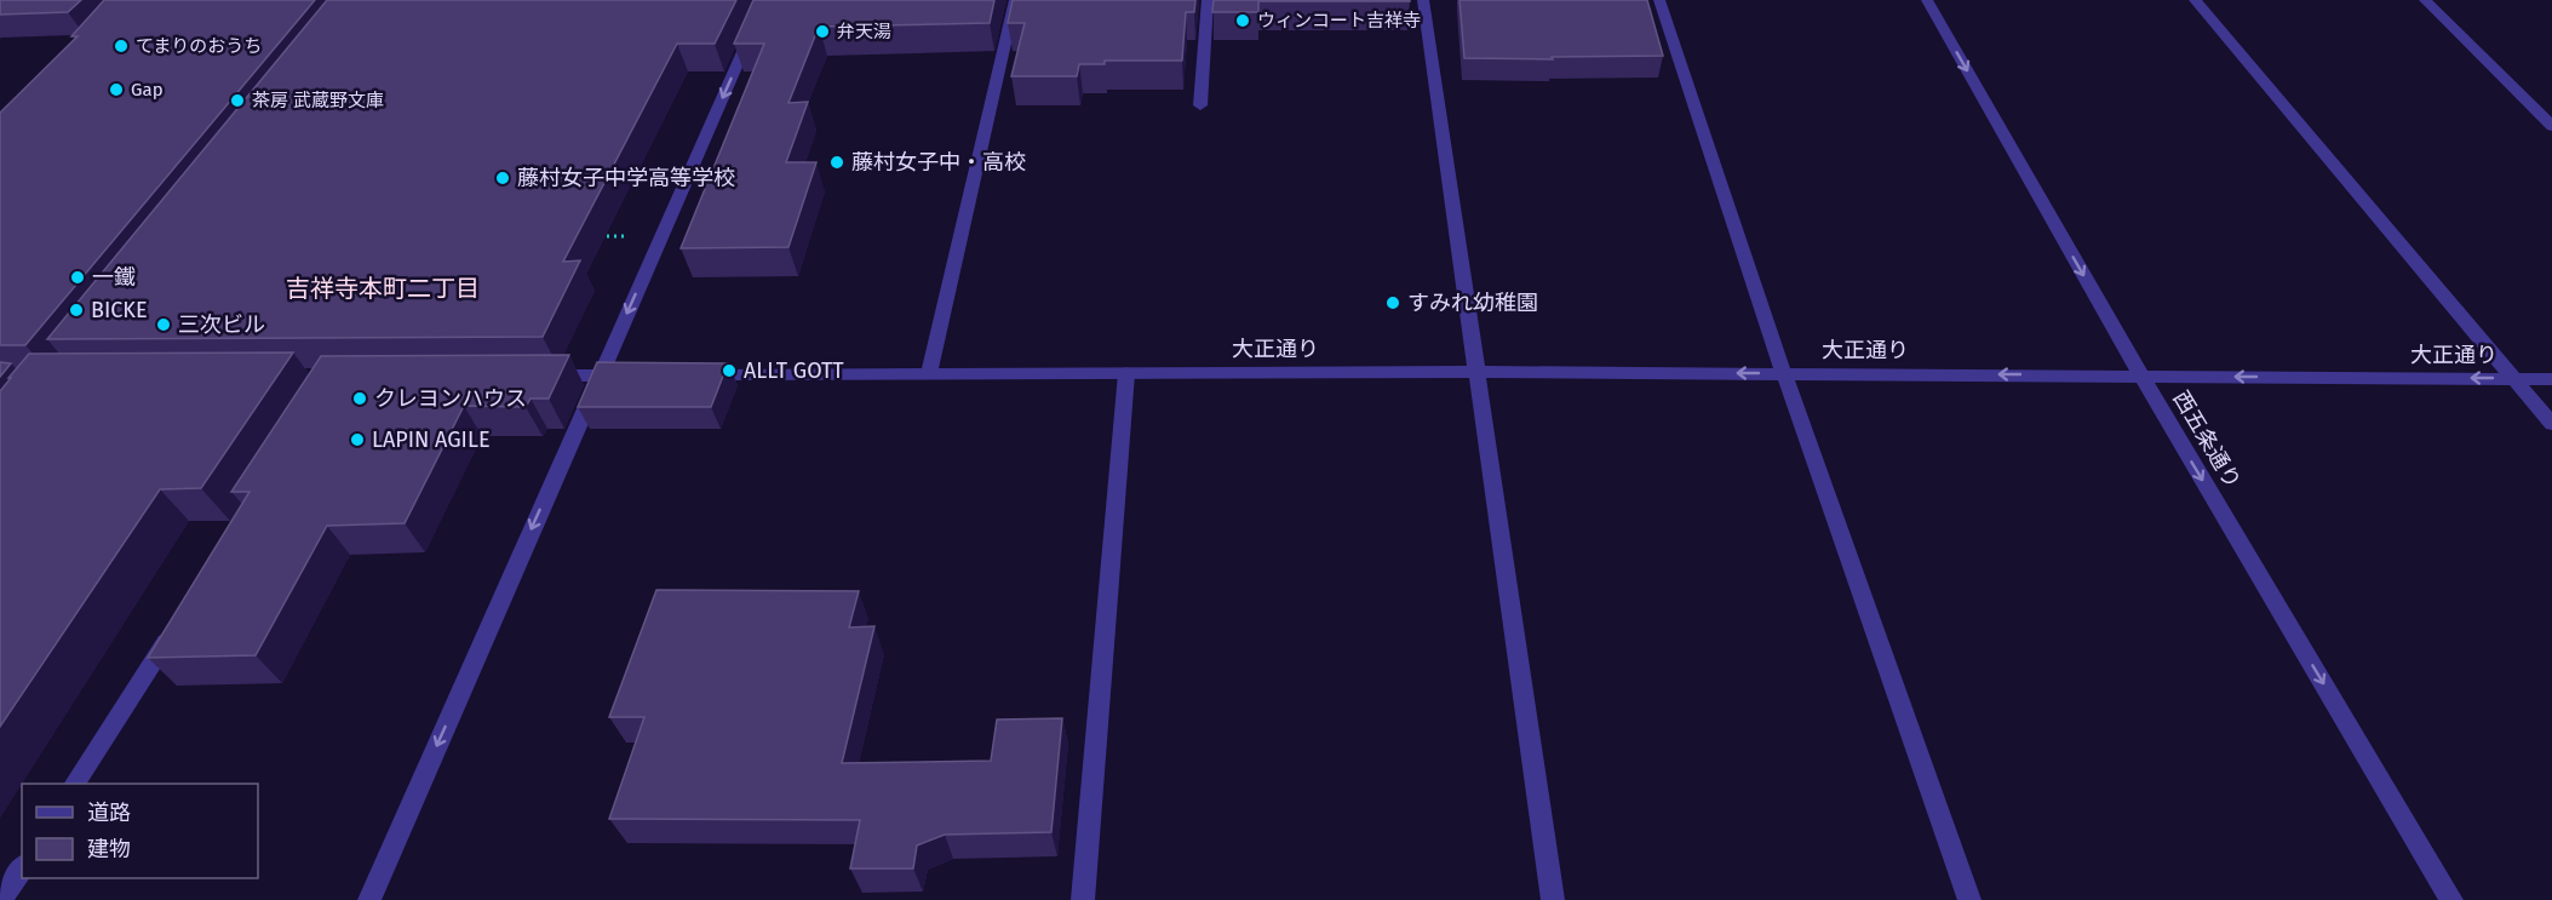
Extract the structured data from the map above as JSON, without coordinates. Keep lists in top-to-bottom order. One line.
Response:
{"streets":{"street":["大正通り","西五条通り"]},"crossings":[["大正通り","西五条通り"]],"one_way":["大正通り","西五条通り"],"districts":["吉祥寺本町二丁目"],"places":["ウィンコート吉祥寺","弁天湯","てまりのおうち","Gap","茶房 武蔵野文庫","藤村女子中・高校","藤村女子中学高等学校","一鐵","すみれ幼稚園","BICKE","三次ビル","ALLT GOTT","クレヨンハウス","LAPIN AGILE"],"legend":["道路","建物"]}
